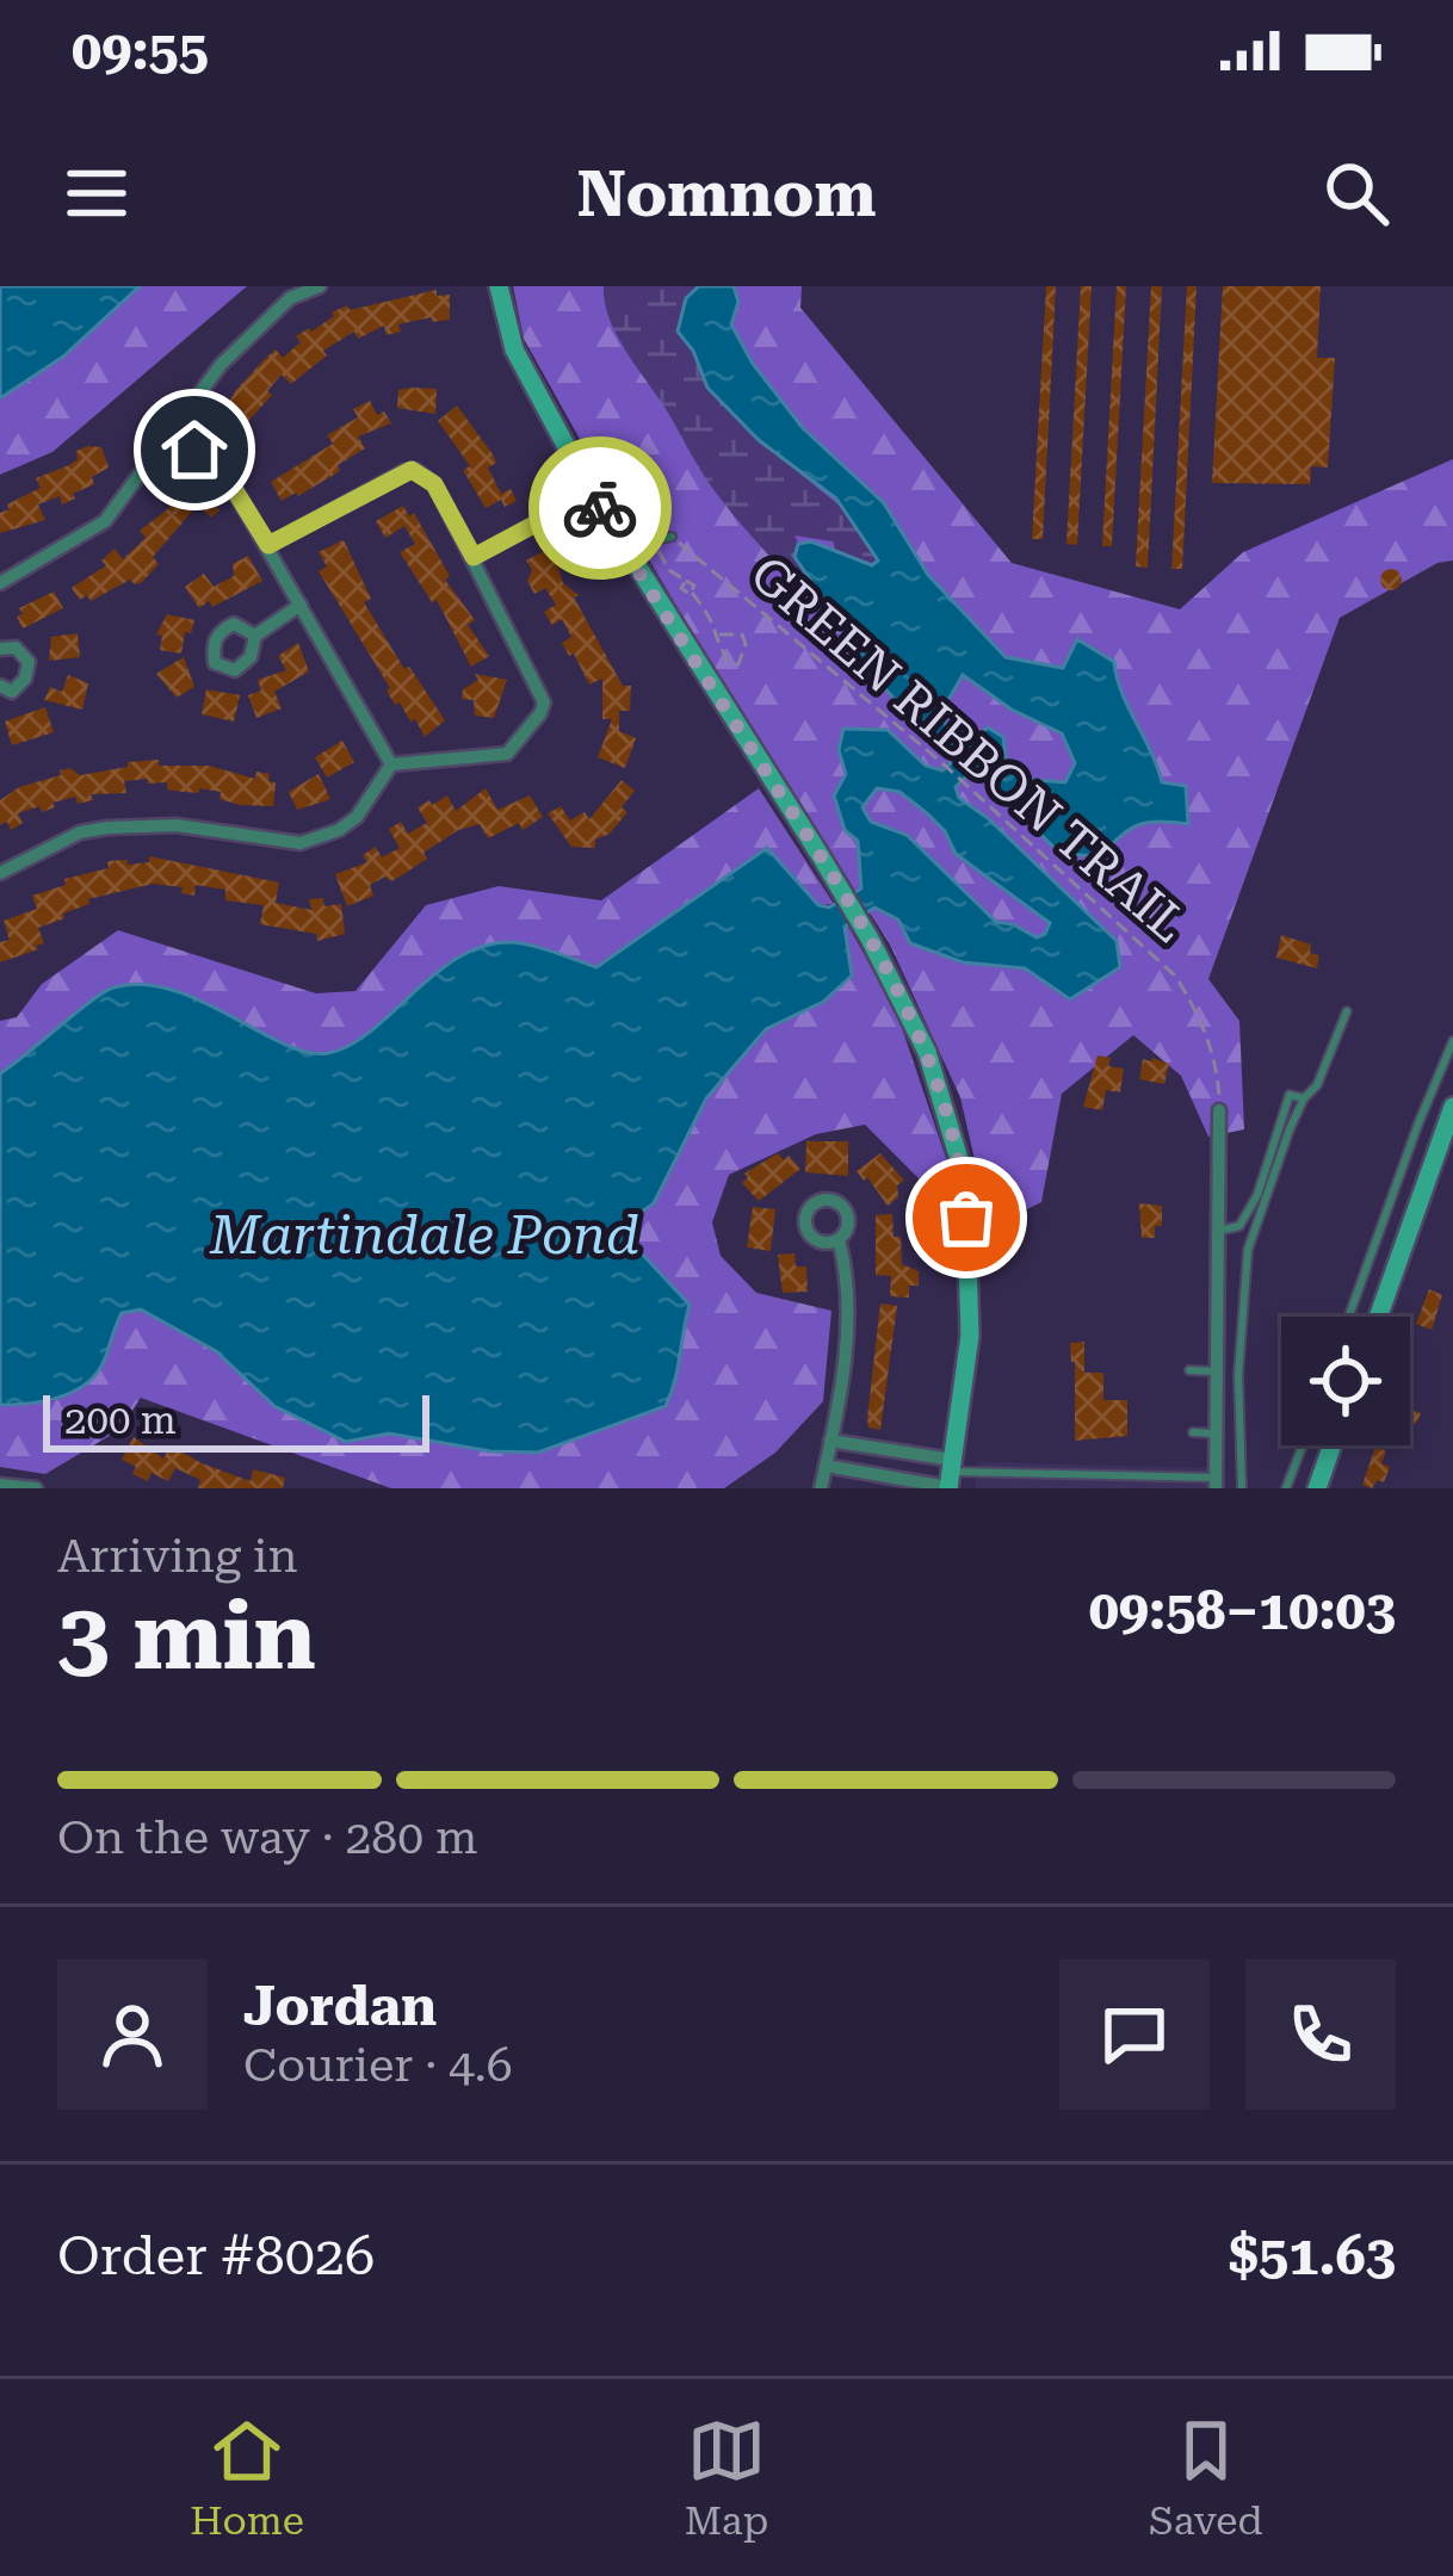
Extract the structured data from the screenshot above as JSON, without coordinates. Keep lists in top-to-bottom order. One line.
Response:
{"streets":{"path":["GREEN RIBBON TRAIL"]},"water":["Martindale Pond"],"scale_bar":"200 m","page":{"status":"09:55","header":"Nomnom","scale":"200 m","heading":["3 min","Arriving in","09:58–10:03"],"panel":["Jordan","Courier · 4.6","Order #8026","$51.63"],"bar":"On the way · 280 m","tabs":["Home","Map","Saved"]}}
